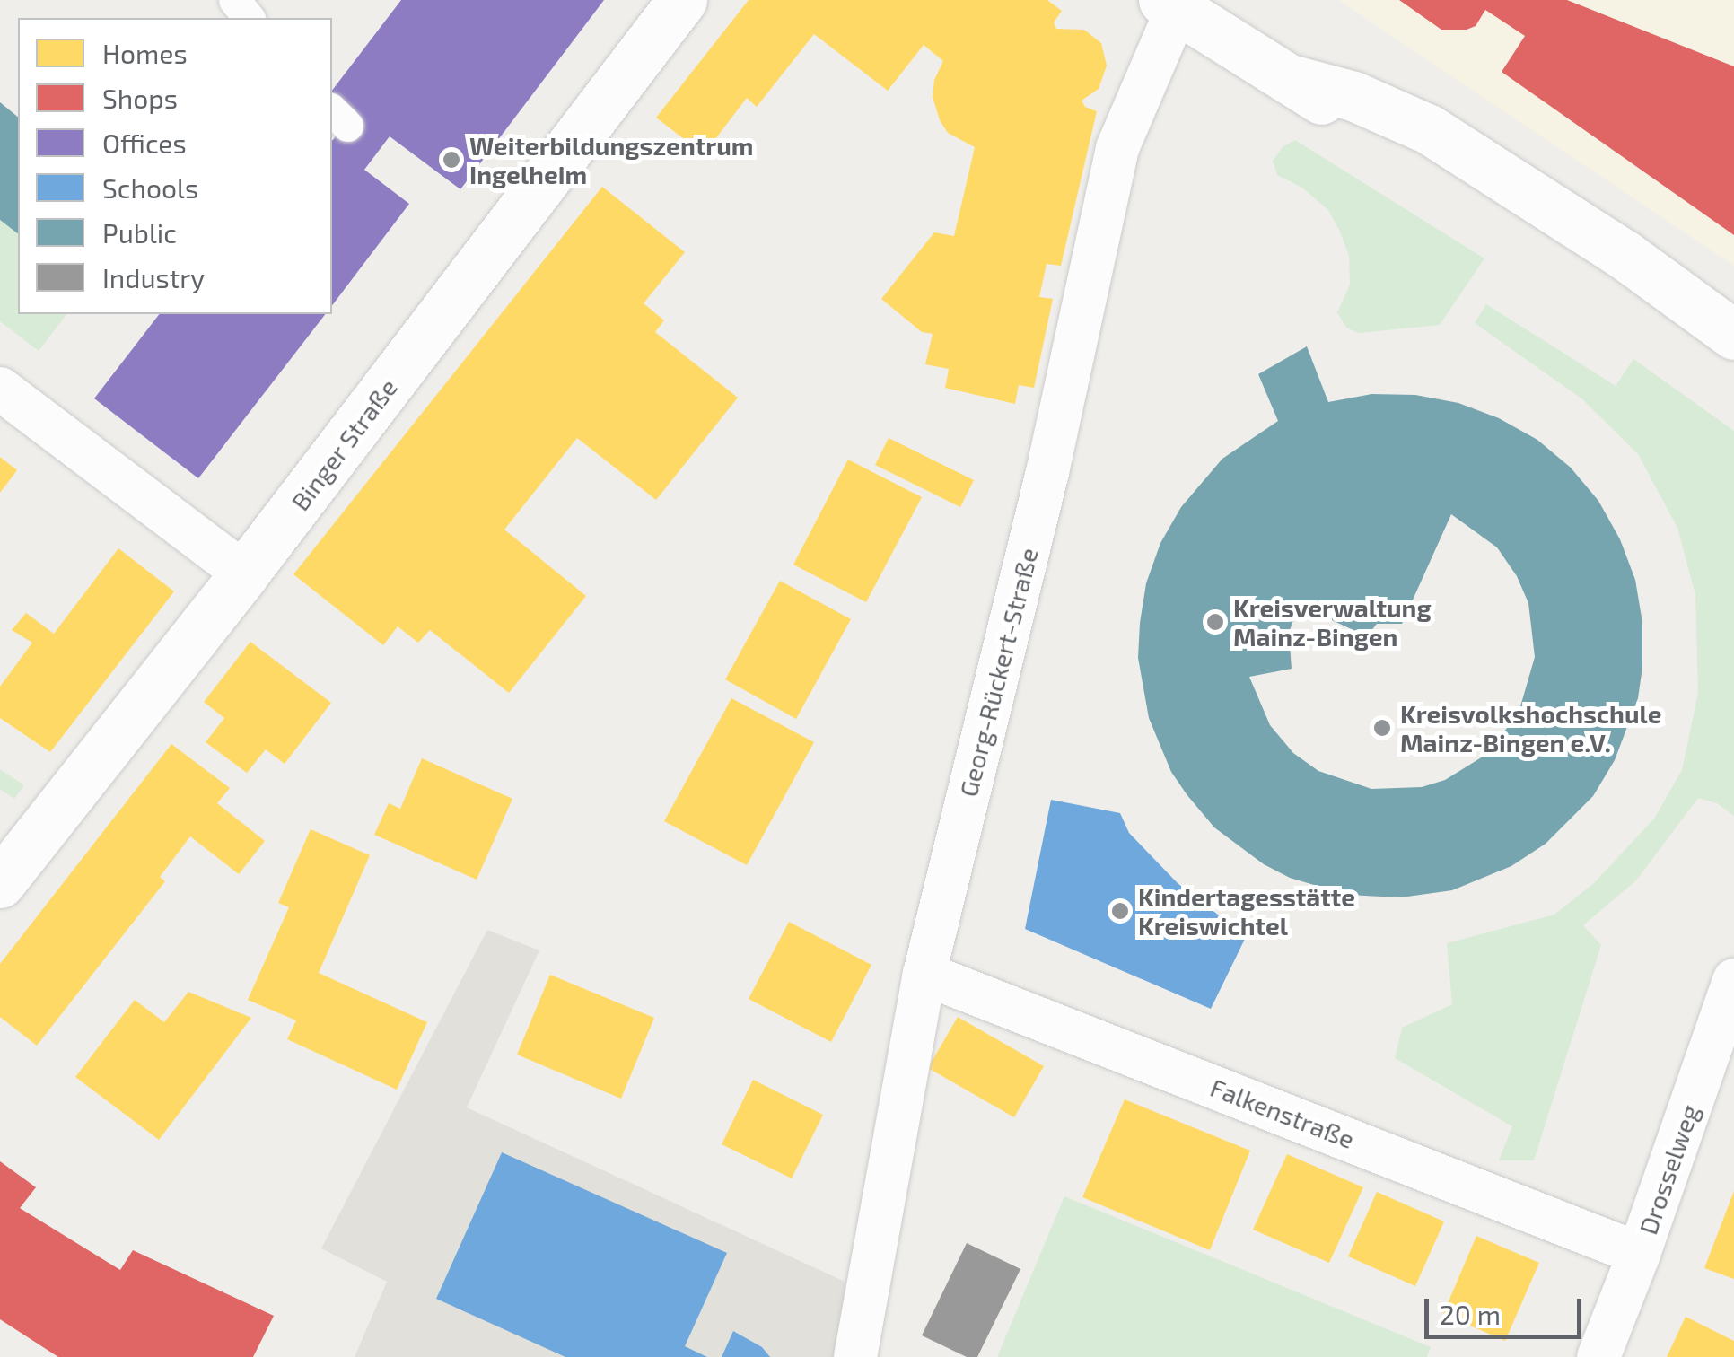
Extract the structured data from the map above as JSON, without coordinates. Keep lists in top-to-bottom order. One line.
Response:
{"streets":{"main road":["Binger Straße"],"street":["Georg-Rückert-Straße","Falkenstraße","Drosselweg"]},"crossings":[["Georg-Rückert-Straße","Falkenstraße"],["Falkenstraße","Drosselweg"]],"places":["Weiterbildungszentrum Ingelheim","Kreisverwaltung Mainz-Bingen","Kreisvolkshochschule Mainz-Bingen e.V.","Kindertagesstätte Kreiswichtel"],"legend":["Homes","Shops","Offices","Schools","Public","Industry"],"scale_bar":"20 m"}
